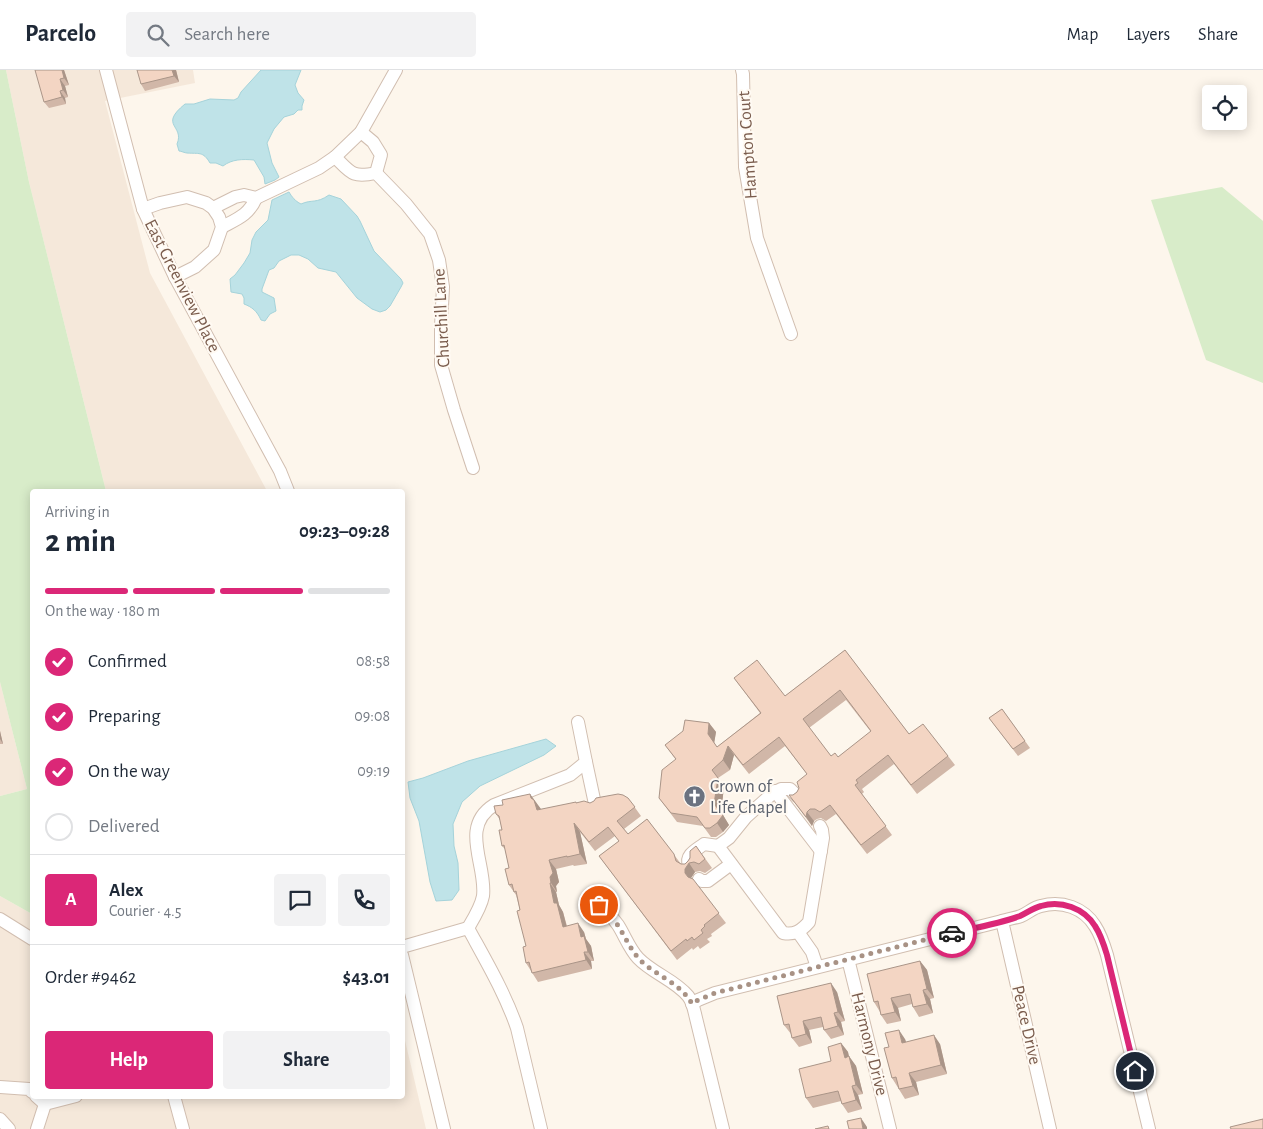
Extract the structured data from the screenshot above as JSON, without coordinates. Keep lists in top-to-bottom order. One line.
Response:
{"streets":{"street":["Hampton Court","East Greenview Place","Churchill Lane","Peace Drive","Harmony Drive"]},"places":{"church":["Crown of Life Chapel"]},"page":{"header":"Parcelo","search":"Search here","nav":["Map","Layers","Share"],"heading":["2 min","Arriving in","09:23–09:28"],"panel":["Alex","Courier · 4.5","Order #9462","$43.01"],"bar":"On the way · 180 m","list":[["Confirmed","08:58"],["Preparing","09:08"],["On the way","09:19"],"Delivered"],"round":"A","buttons":["Help","Share"]}}
